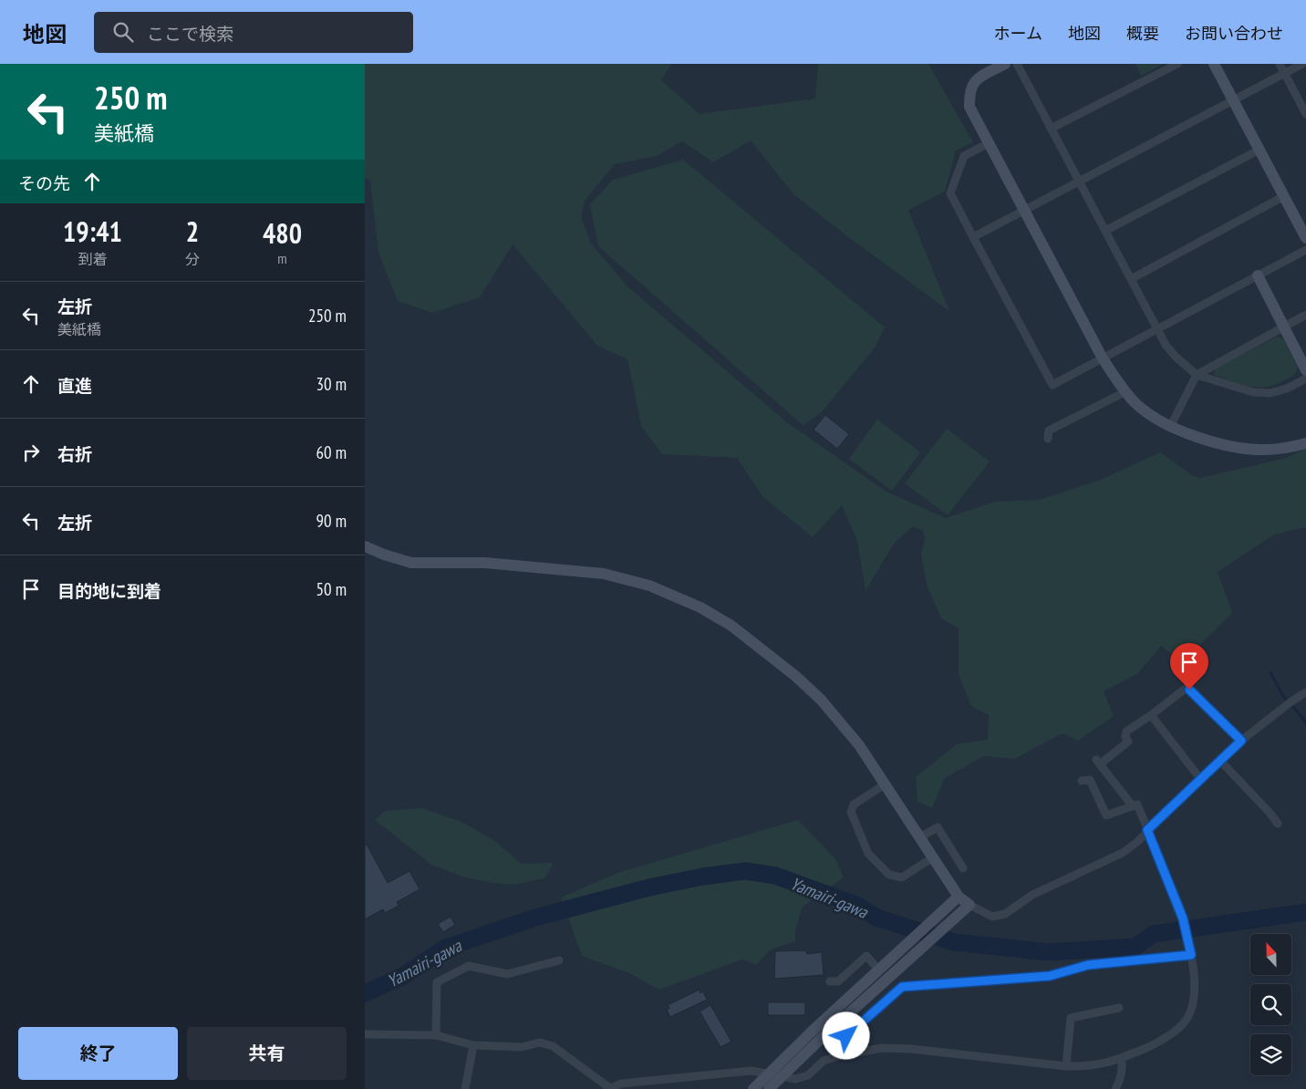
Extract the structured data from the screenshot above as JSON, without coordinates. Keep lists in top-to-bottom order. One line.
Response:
{"water":["Yamairi-gawa"],"north":"top","page":{"header":"地図","search":"ここで検索","nav":["ホーム","地図","概要","お問い合わせ"],"turn":["250 m","美紙橋"],"then":"その先","eta":["19:41","到着","2","分","480","m"],"list":[{"name":"左折","note":"美紙橋","value":"250 m"},{"name":"直進","value":"30 m"},{"name":"右折","value":"60 m"},{"name":"左折","value":"90 m"},{"name":"目的地に到着","value":"50 m"}],"buttons":["終了","共有"]}}
